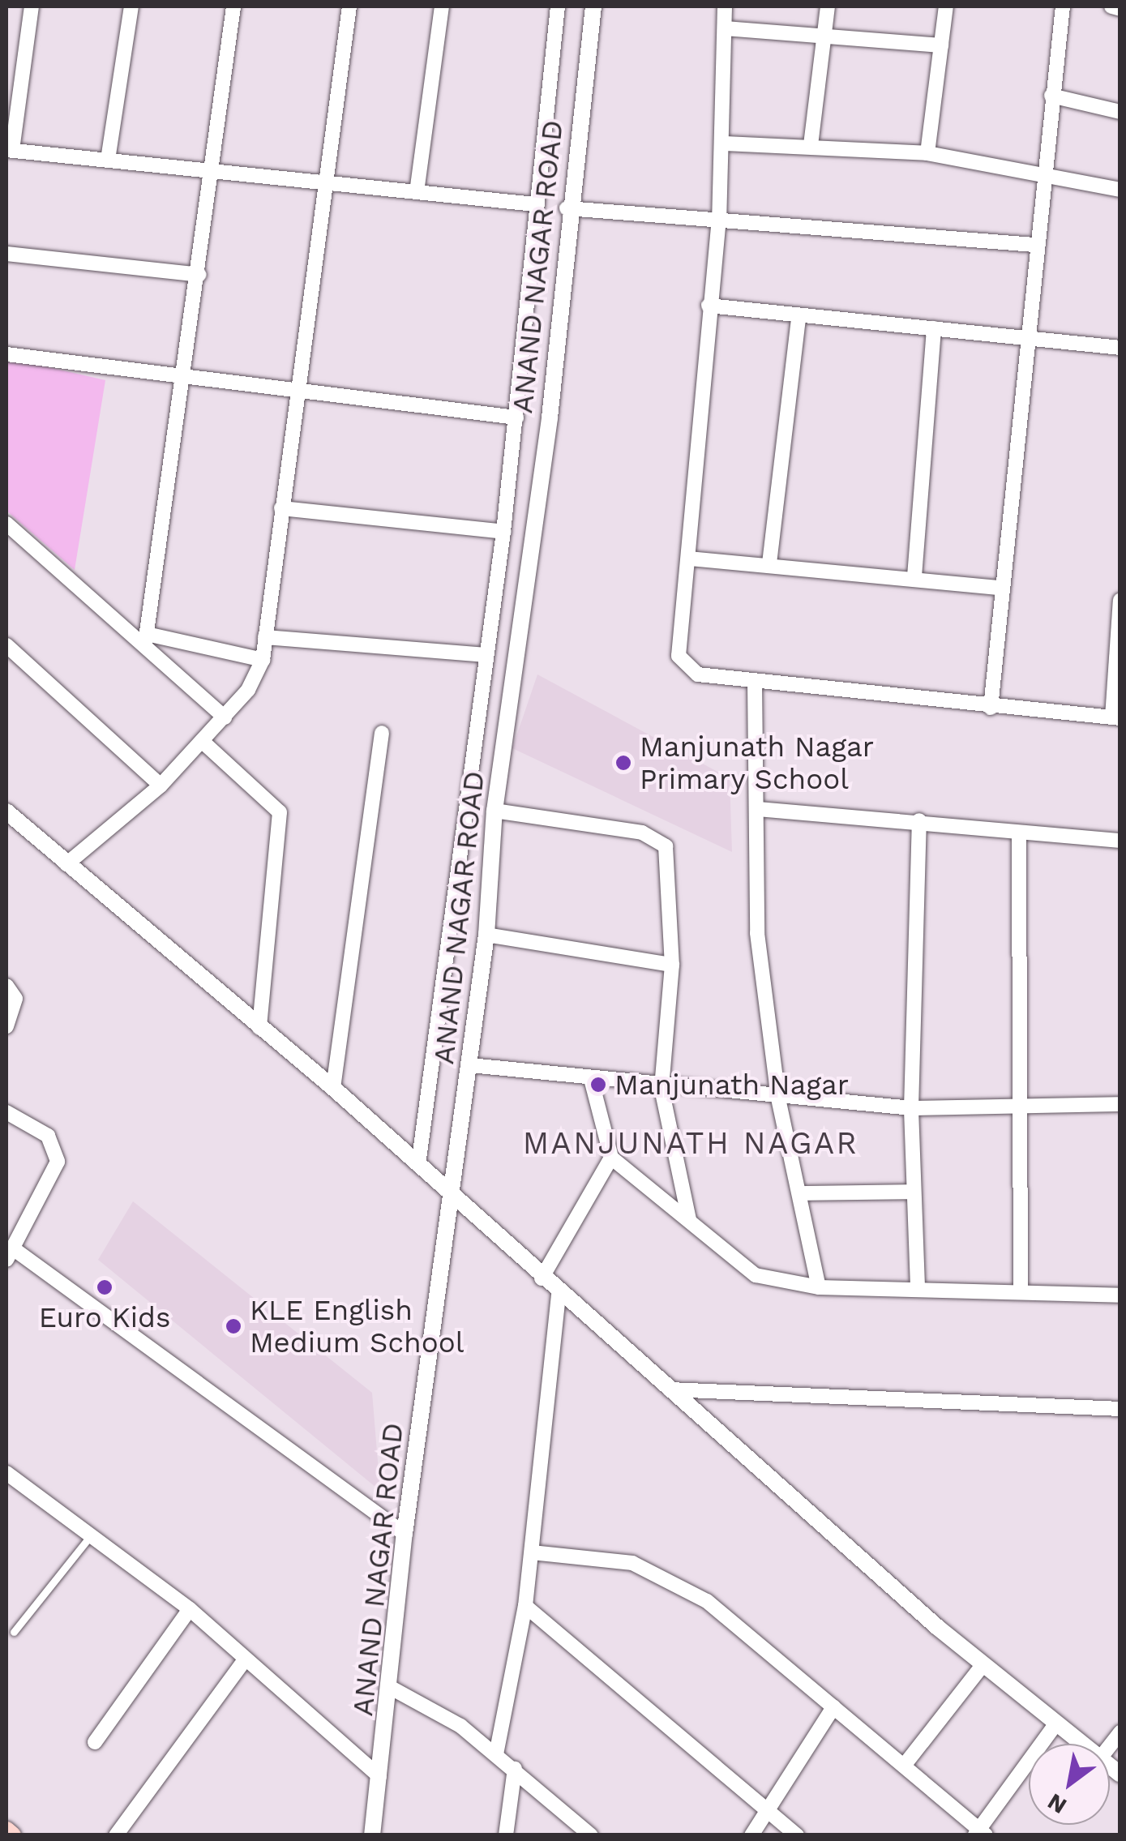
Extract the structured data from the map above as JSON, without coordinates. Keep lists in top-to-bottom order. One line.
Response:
{"streets":{"street":["ANAND NAGAR ROAD"]},"districts":["MANJUNATH NAGAR"],"places":["Manjunath Nagar Primary School","Manjunath Nagar","Euro Kids","KLE English Medium School"],"north":"bottom left"}
